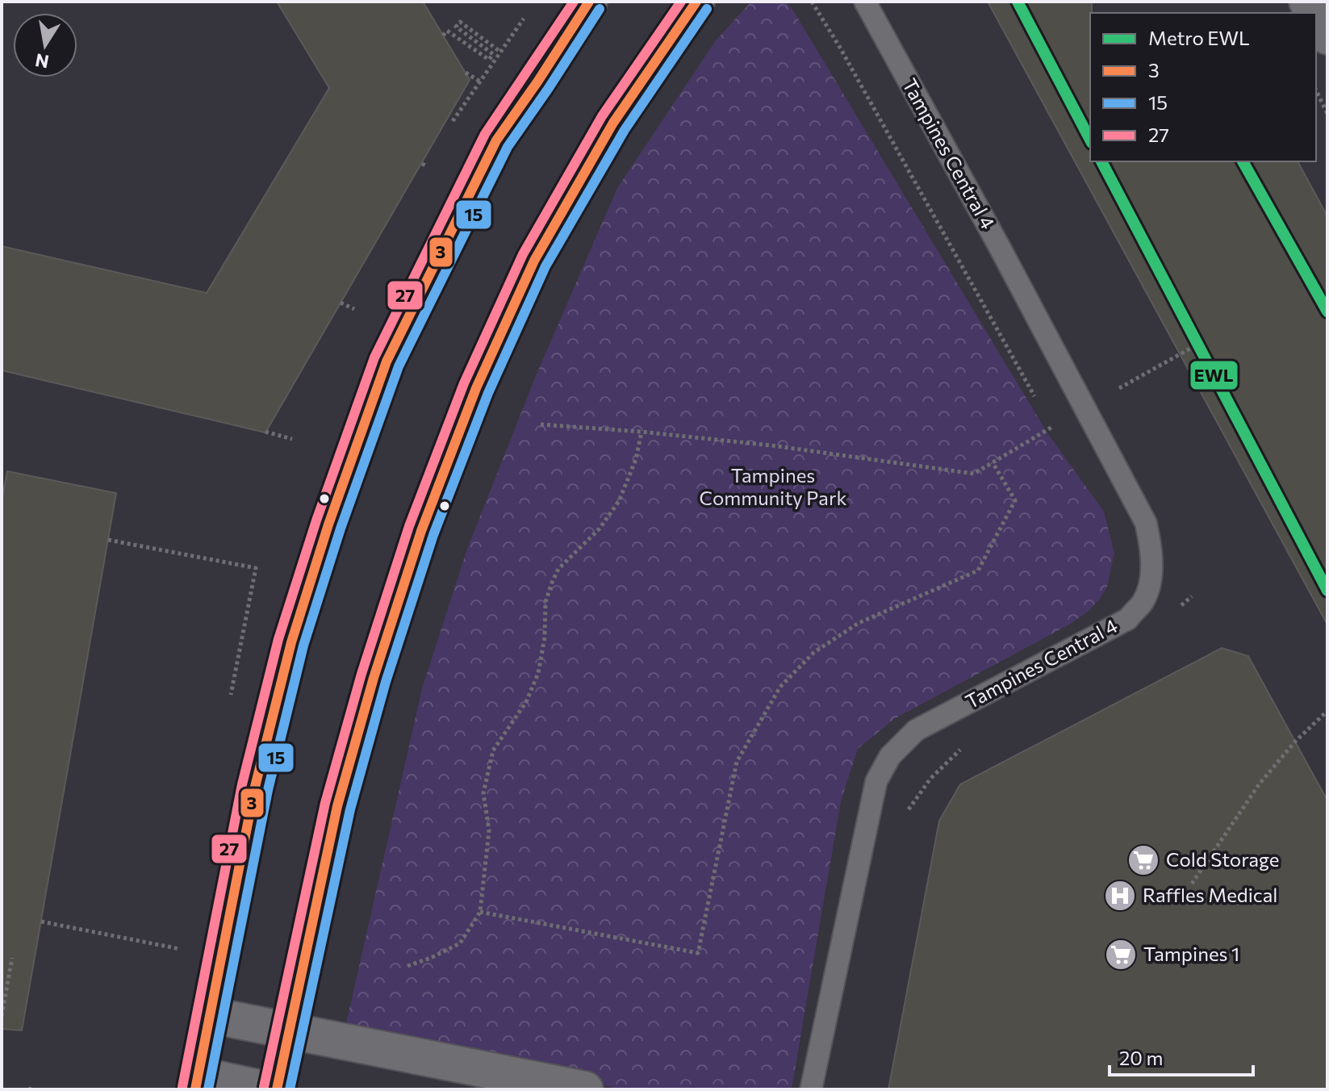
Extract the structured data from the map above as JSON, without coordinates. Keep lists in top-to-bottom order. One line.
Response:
{"streets":{"lane":["Tampines Central 4"]},"parks":["Tampines Community Park"],"places":{"supermarket":["Cold Storage","Tampines 1"],"hospital":["Raffles Medical"]},"lines":["metro line EWL","transit line 3","transit line 27","transit line 15"],"legend":["Metro EWL","3","15","27"],"scale_bar":"20 m","north":"bottom"}
